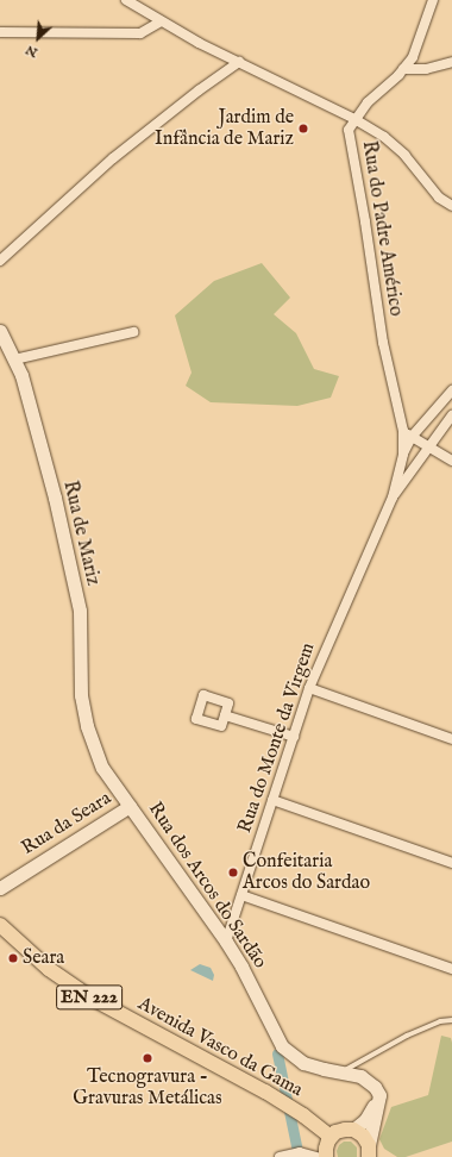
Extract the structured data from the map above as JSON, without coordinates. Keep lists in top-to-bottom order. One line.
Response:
{"streets":{"main road":["Rua de Mariz","Rua da Seara","Rua dos Arcos do Sardão","EN 222","Avenida Vasco da Gama"],"street":["Rua do Padre Américo","Rua do Monte da Virgem"]},"crossings":[["Rua de Mariz","Rua dos Arcos do Sardão"],["Rua do Monte da Virgem","Rua dos Arcos do Sardão"],["Rua da Seara","Rua dos Arcos do Sardão"]],"places":["Jardim de Infância de Mariz","Confeitaria Arcos do Sardao","Seara","Tecnogravura - Gravuras Metálicas"],"north":"bottom left"}
